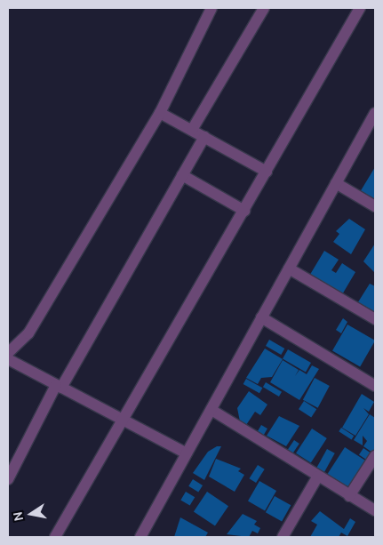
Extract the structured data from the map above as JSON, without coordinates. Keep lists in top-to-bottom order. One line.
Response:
{"north":"left"}
